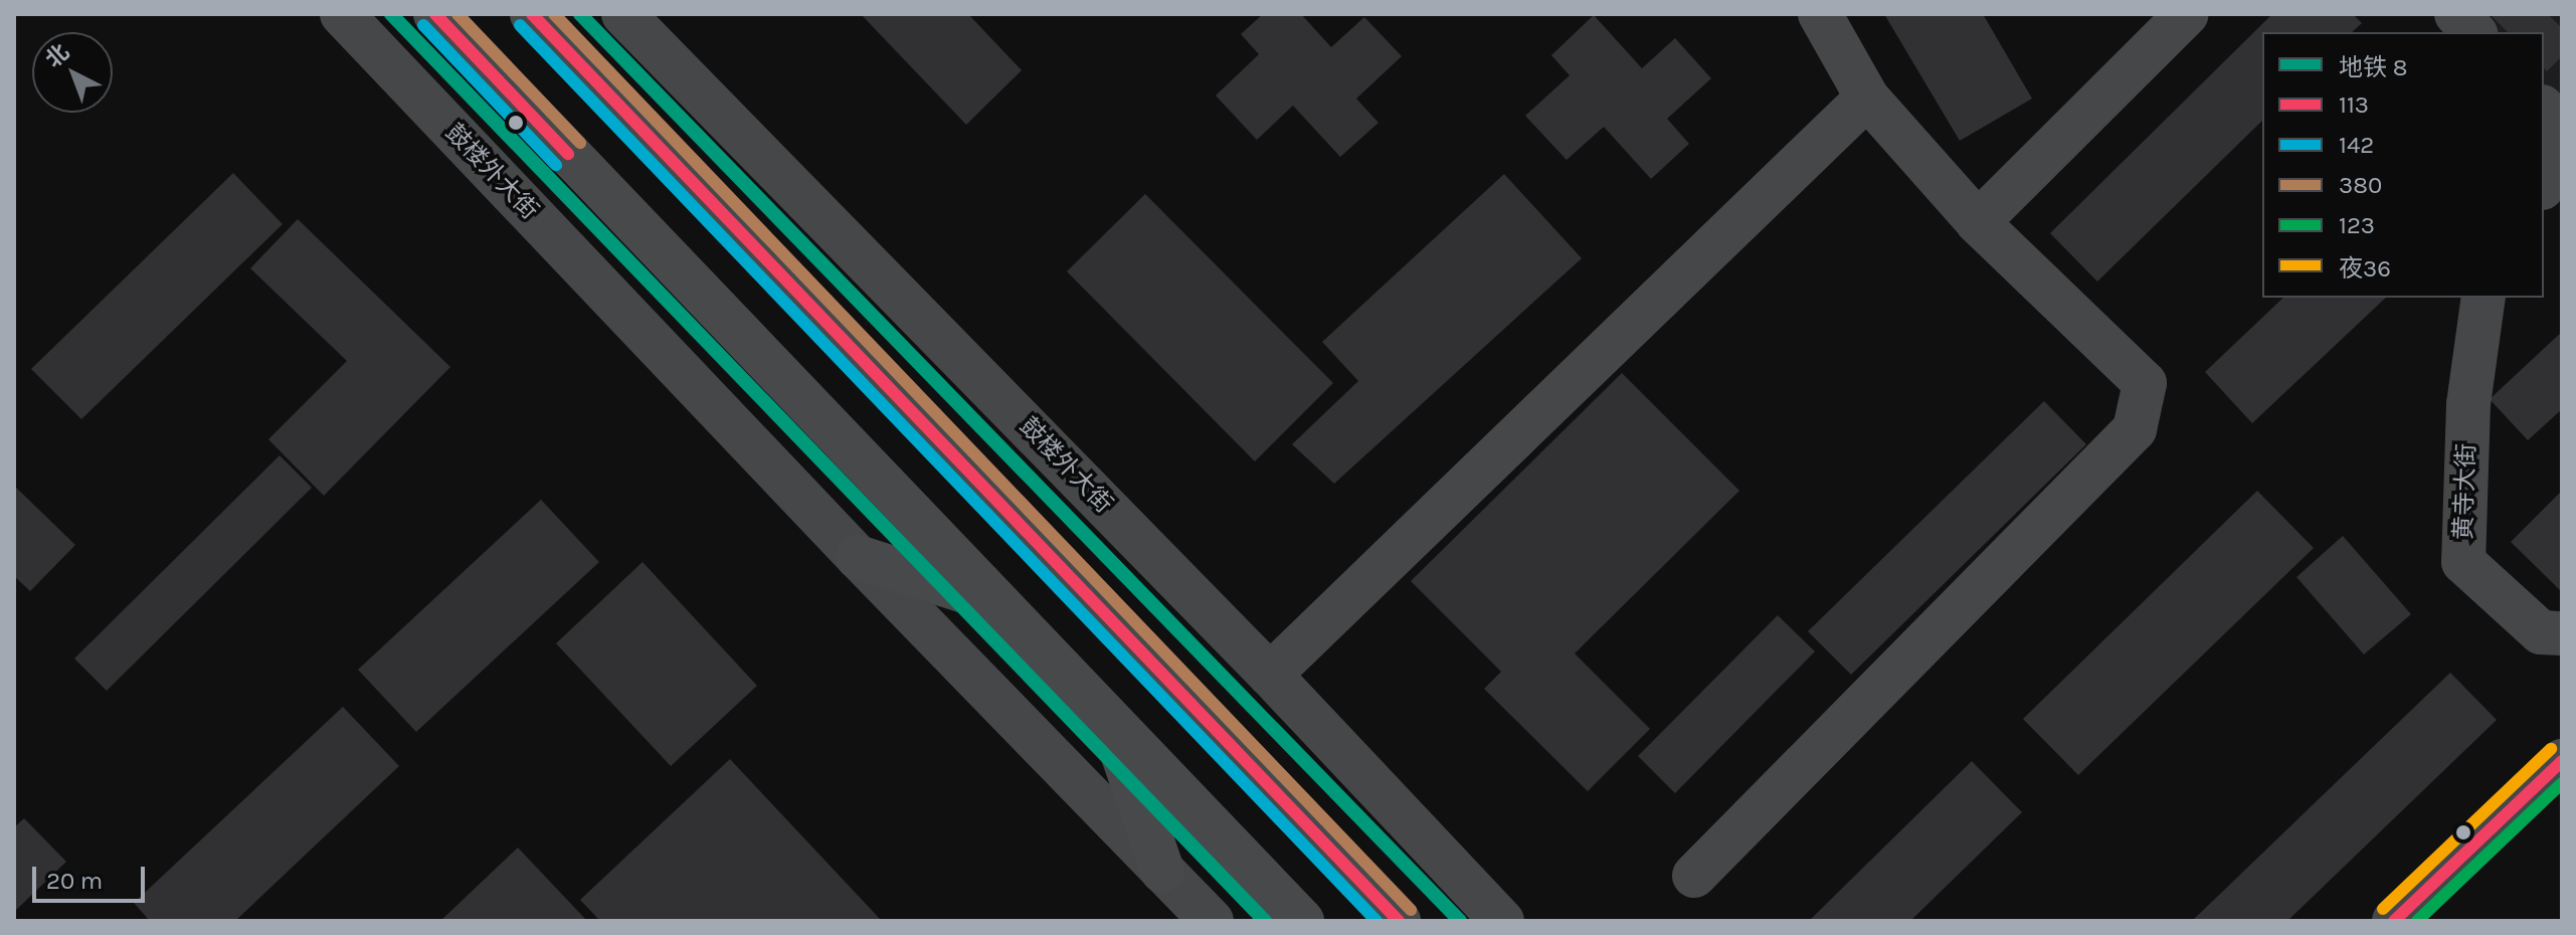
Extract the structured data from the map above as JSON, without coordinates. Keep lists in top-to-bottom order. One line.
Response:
{"streets":{"street":["鼓楼外大街","黄寺大街"]},"lines":["metro line 8","transit line 113","transit line 380","transit line 142","transit line 夜36","transit line 123"],"legend":["地铁 8","113","142","380","123","夜36"],"scale_bar":"20 m","north":"top left"}
